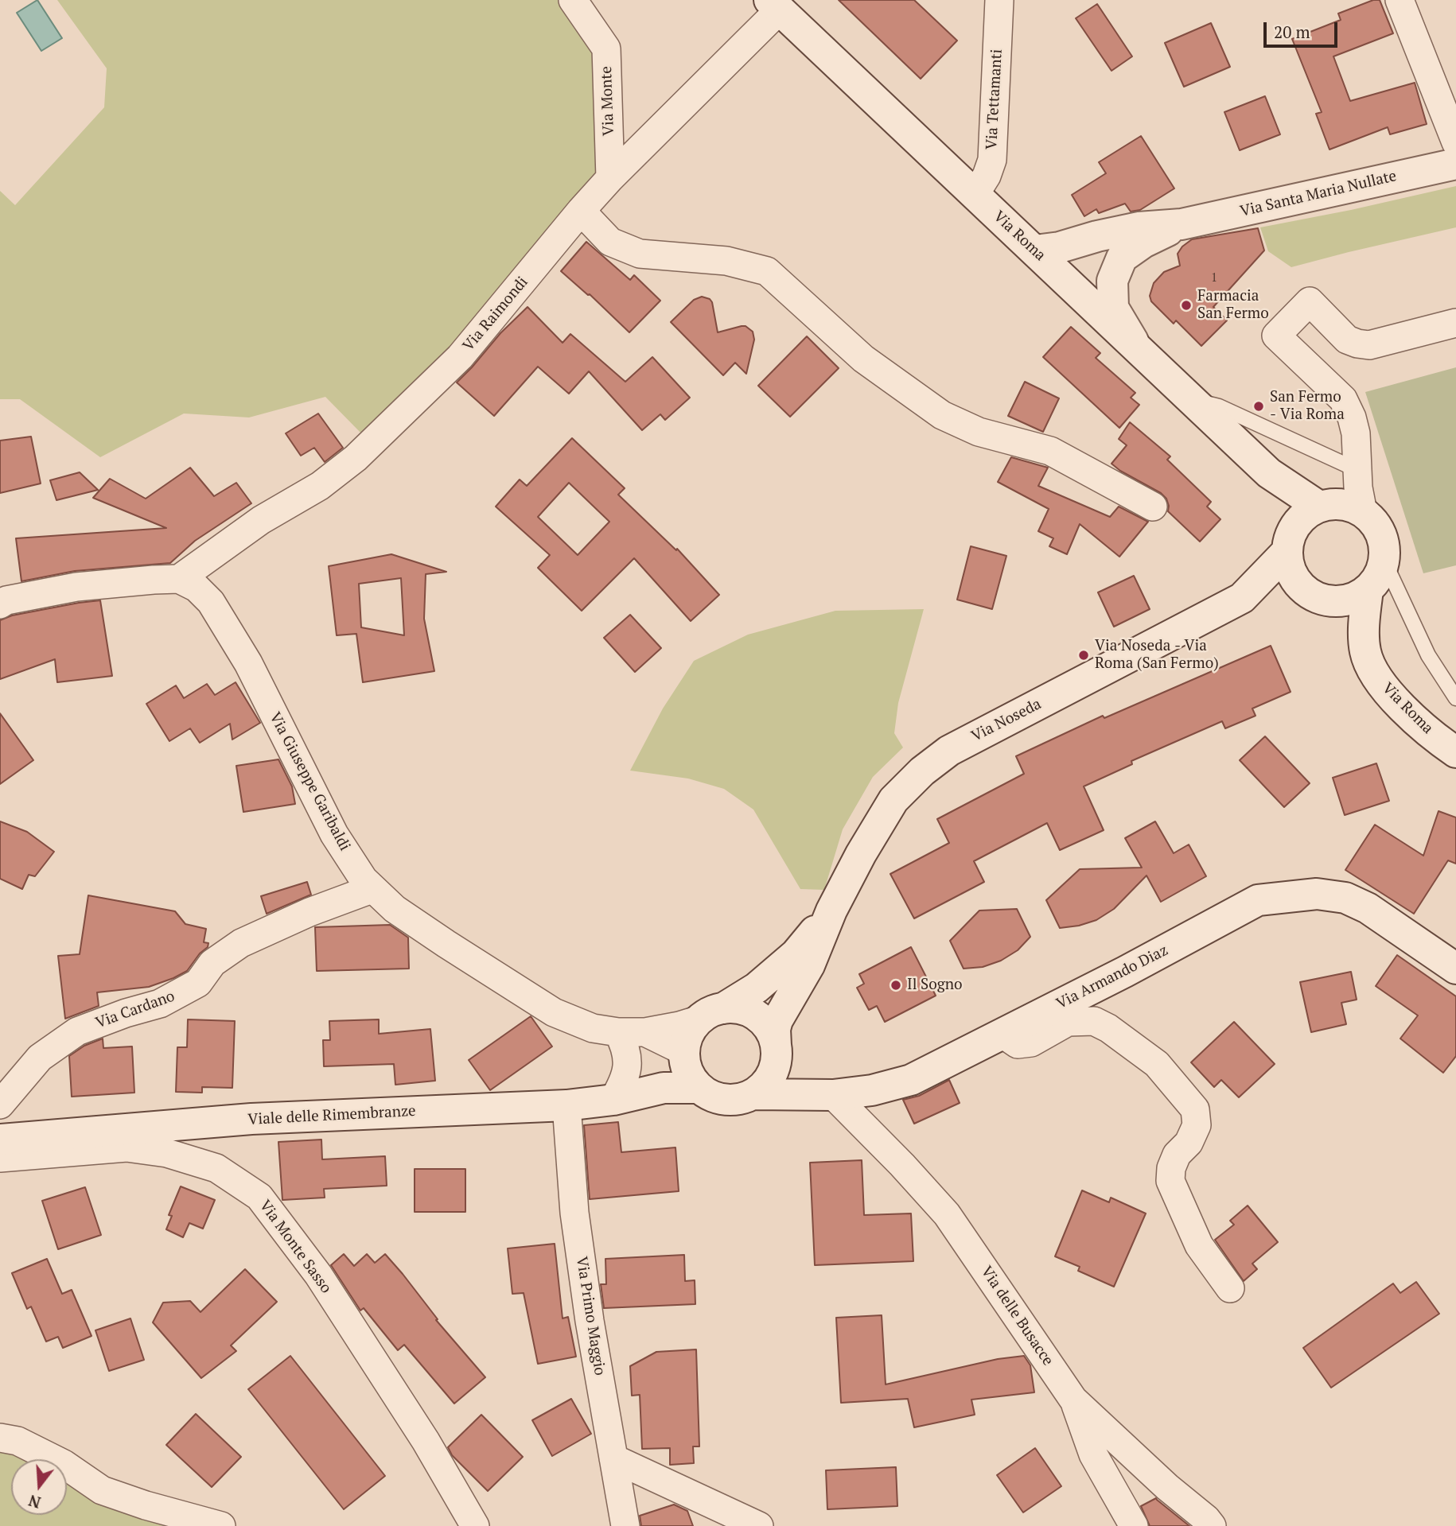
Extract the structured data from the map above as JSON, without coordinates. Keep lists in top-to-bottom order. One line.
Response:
{"streets":{"main road":["Via Santa Maria Nullate","Via Roma","Via Noseda","Via Armando Diaz","Viale delle Rimembranze"],"street":["Via Tettamanti","Via Monte","Via Raimondi","Via Giuseppe Garibaldi","Via Cardano","Via Monte Sasso","Via Primo Maggio","Via delle Busacce"]},"crossings":[["Via Tettamanti","Via Roma"],["Via Monte","Via Raimondi"],["Via Santa Maria Nullate","Via Roma"],["Via Roma","Via Raimondi"],["Via Roma","Via Noseda"],["Via Raimondi","Via Giuseppe Garibaldi"],["Via Noseda","Via Giuseppe Garibaldi"],["Via Noseda","Via Armando Diaz"],["Via Noseda","Viale delle Rimembranze"],["Via Giuseppe Garibaldi","Via Armando Diaz"],["Via Giuseppe Garibaldi","Via Cardano"],["Via Giuseppe Garibaldi","Viale delle Rimembranze"],["Via Armando Diaz","Viale delle Rimembranze"],["Via Armando Diaz","Via delle Busacce"],["Viale delle Rimembranze","Via Primo Maggio"]],"places":["Farmacia San Fermo","San Fermo - Via Roma","Via Noseda - Via Roma (San Fermo)","Il Sogno"],"house_numbers":["1"],"scale_bar":"20 m","north":"bottom"}
